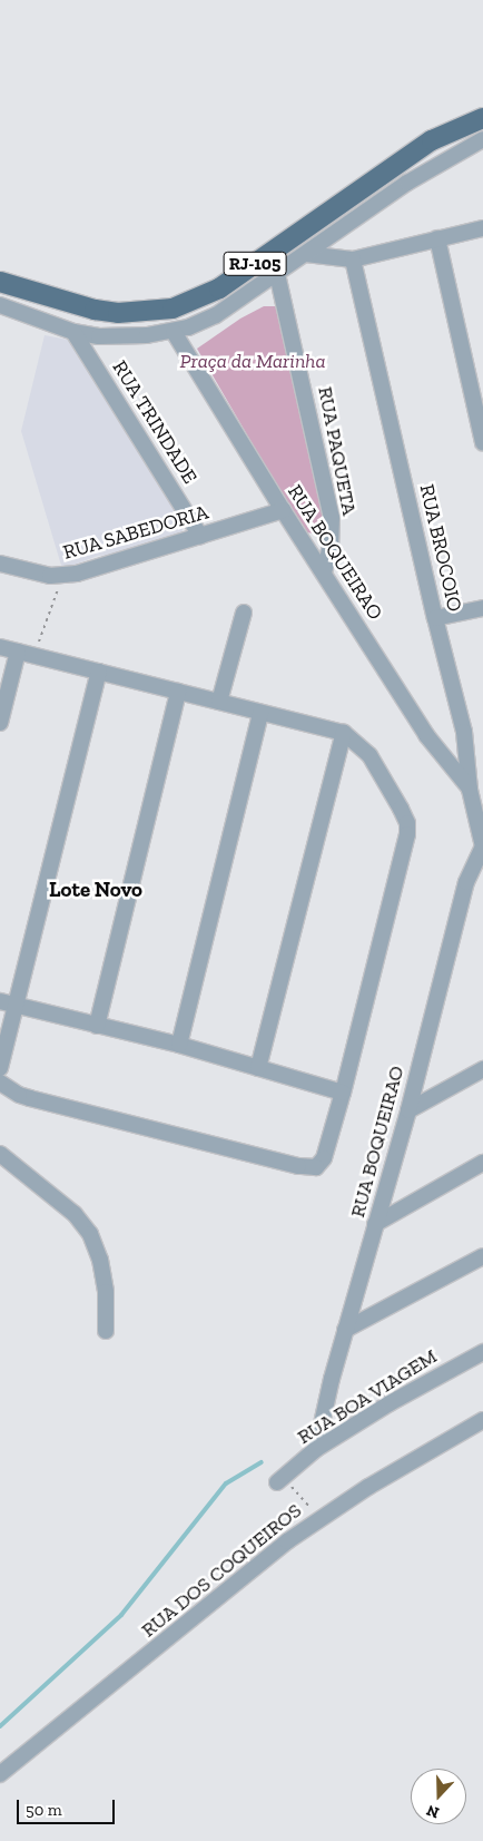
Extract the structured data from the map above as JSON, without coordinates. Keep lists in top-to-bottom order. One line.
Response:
{"streets":{"main road":["RJ-105"],"street":["RUA TRINDADE","RUA PAQUETA","RUA SABEDORIA","RUA BROCOIO","RUA BOQUEIRAO","RUA BOA VIAGEM","RUA DOS COQUEIROS"]},"crossings":[["RUA TRINDADE","RUA SABEDORIA"],["RUA PAQUETA","RUA BOQUEIRAO"],["RUA SABEDORIA","RUA BOQUEIRAO"],["RUA BROCOIO","RUA BOQUEIRAO"],["RUA BOQUEIRAO","RUA BOA VIAGEM"]],"districts":["Lote Novo"],"parks":["Praça da Marinha"],"scale_bar":"50 m","north":"bottom"}
